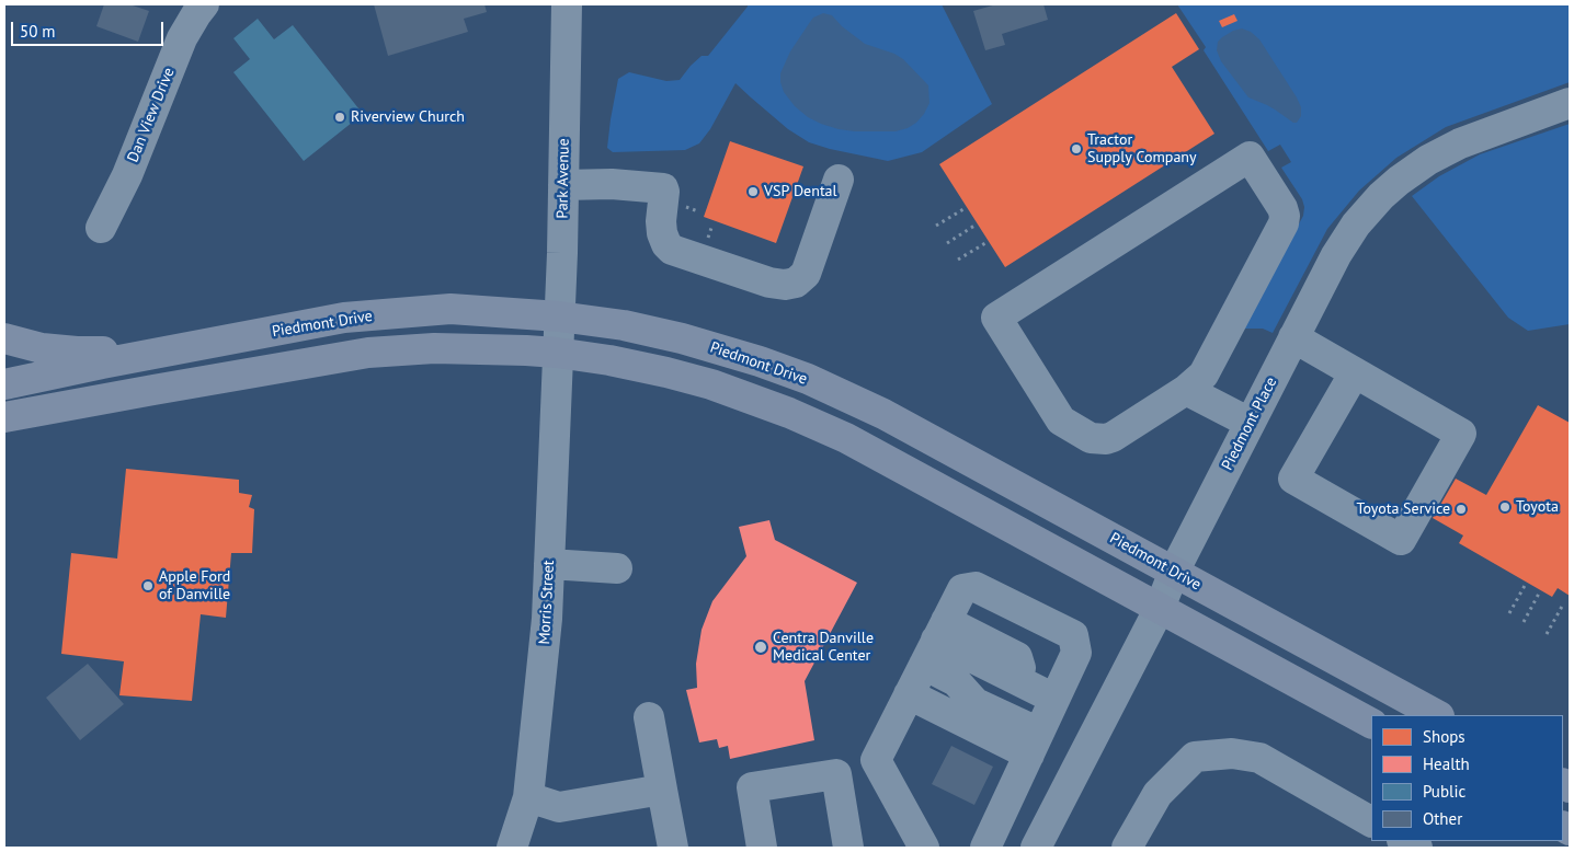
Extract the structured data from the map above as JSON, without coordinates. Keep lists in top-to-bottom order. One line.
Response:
{"streets":{"main road":["Piedmont Drive"],"street":["Dan View Drive","Park Avenue","Piedmont Place","Morris Street"]},"crossings":[["Park Avenue","Piedmont Drive"],["Park Avenue","Morris Street"],["Piedmont Drive","Piedmont Place"]],"places":["Riverview Church","Tractor Supply Company","VSP Dental","Toyota","Toyota Service","Apple Ford of Danville","Centra Danville Medical Center"],"legend":["Shops","Health","Public","Other"],"scale_bar":"50 m"}
